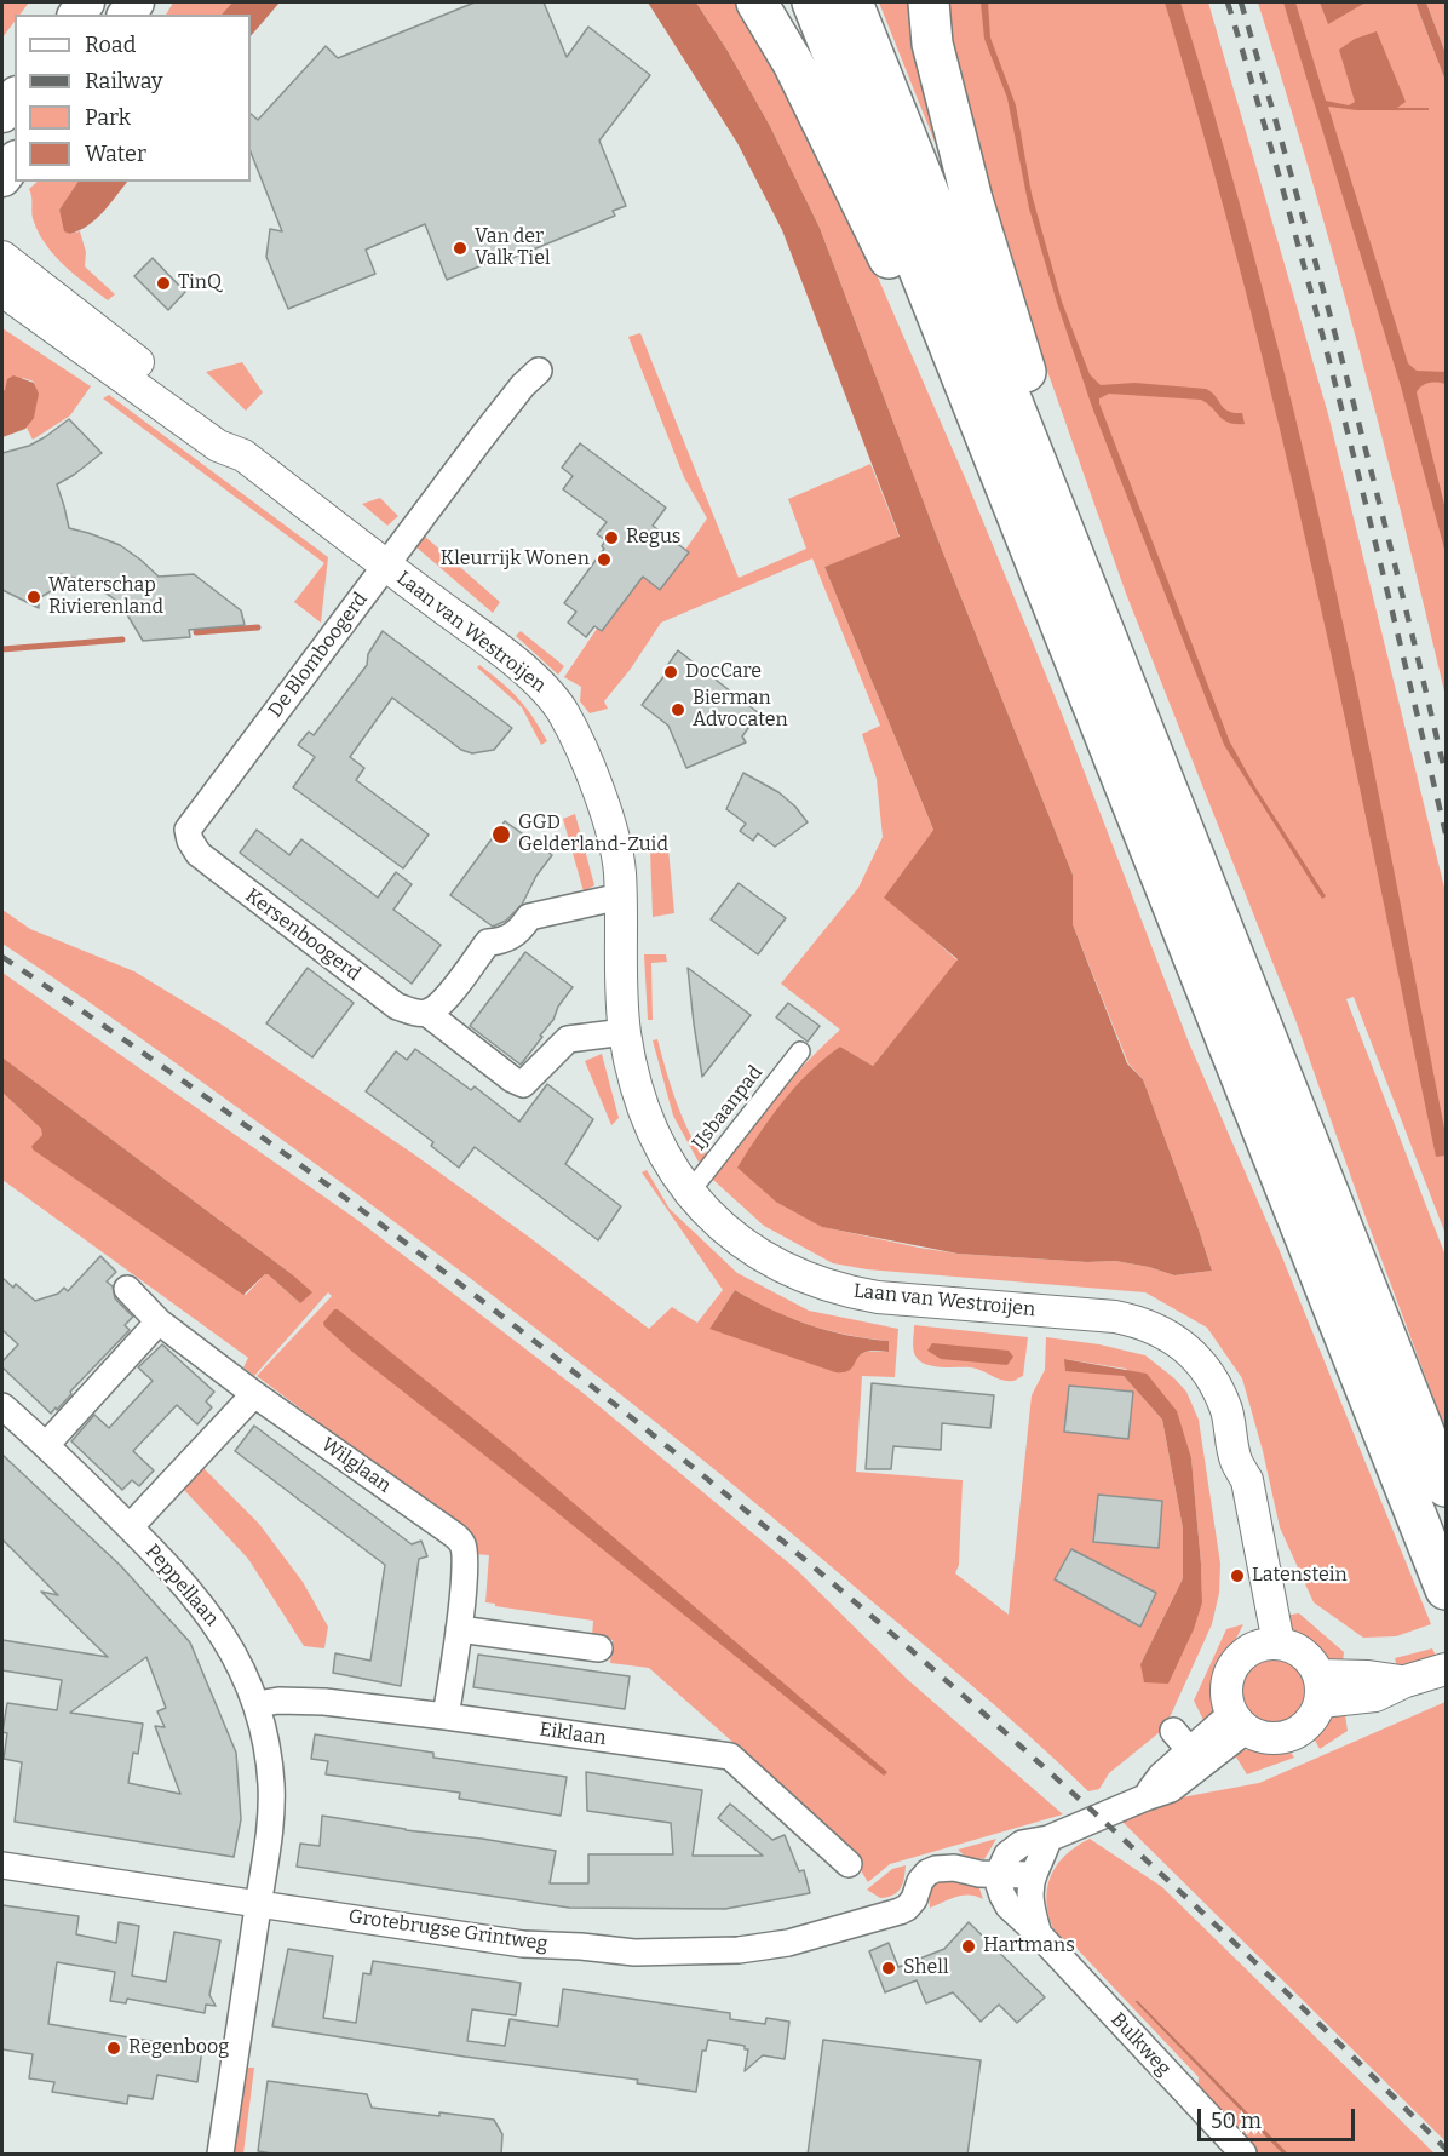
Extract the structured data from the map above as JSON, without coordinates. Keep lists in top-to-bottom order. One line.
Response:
{"streets":{"street":["Laan van Westroijen","De Blomboogerd","Kersenboogerd","IJsbaanpad","Wilglaan","Peppellaan","Eiklaan","Grotebrugse Grintweg","Bulkweg"]},"crossings":[["Laan van Westroijen","De Blomboogerd"],["Laan van Westroijen","Kersenboogerd"],["Laan van Westroijen","IJsbaanpad"],["De Blomboogerd","Kersenboogerd"],["Wilglaan","Eiklaan"],["Peppellaan","Eiklaan"],["Peppellaan","Grotebrugse Grintweg"],["Grotebrugse Grintweg","Bulkweg"]],"places":["Van der Valk Tiel","TinQ","Regus","Kleurrijk Wonen","Waterschap Rivierenland","DocCare","Bierman Advocaten","GGD Gelderland-Zuid","Latenstein","Hartmans","Shell","Regenboog"],"legend":["Road","Railway","Park","Water"],"scale_bar":"50 m"}
